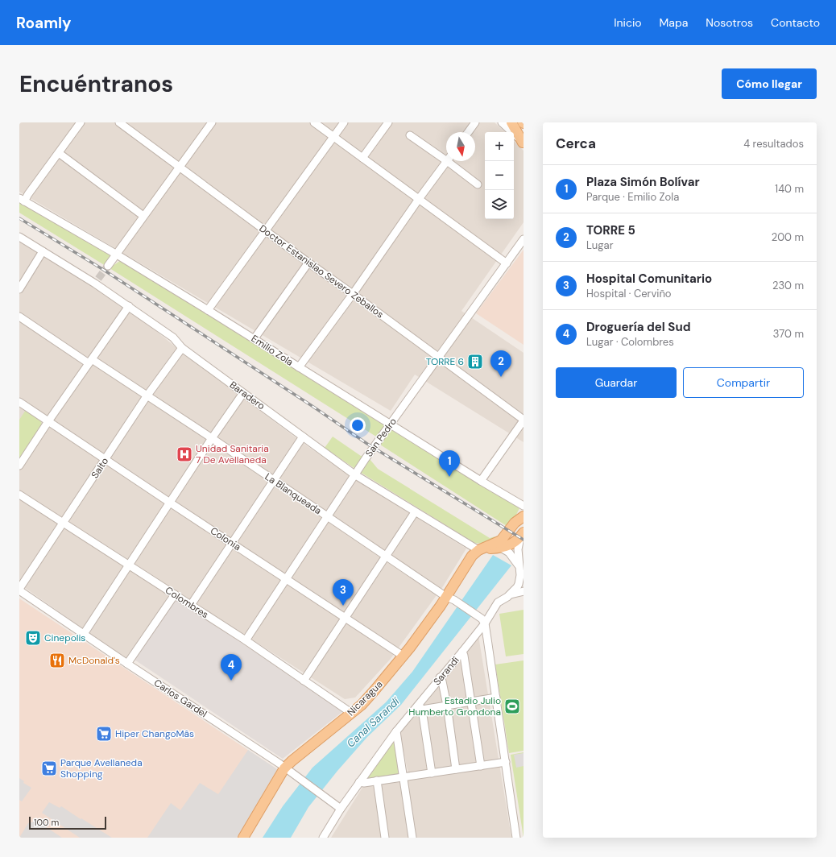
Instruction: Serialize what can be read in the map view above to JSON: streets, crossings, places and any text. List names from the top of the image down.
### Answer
{
  "streets": {
    "main road": ["Nicaragua"],
    "street": [
      "Doctor Estanislao Severo Zeballos",
      "Emilio Zola",
      "Baradero",
      "San Pedro",
      "Salto",
      "La Blanqueada",
      "Colonia",
      "Colombres",
      "Sarandí",
      "Carlos Gardel"
    ]
  },
  "crossings": [
    ["Doctor Estanislao Severo Zeballos", "San Pedro"],
    ["Emilio Zola", "San Pedro"],
    ["Baradero", "San Pedro"],
    ["Baradero", "Salto"],
    ["Baradero", "Nicaragua"],
    ["San Pedro", "La Blanqueada"],
    ["San Pedro", "Colonia"],
    ["San Pedro", "Colombres"],
    ["Salto", "La Blanqueada"],
    ["Salto", "Colonia"],
    ["Salto", "Colombres"],
    ["Salto", "Carlos Gardel"],
    ["La Blanqueada", "Sarandí"],
    ["La Blanqueada", "Nicaragua"],
    ["Colonia", "Nicaragua"],
    ["Colombres", "Nicaragua"],
    ["Sarandí", "Carlos Gardel"],
    ["Carlos Gardel", "Nicaragua"]
  ],
  "water": ["Canal Sarandí"],
  "places": {
    "building": ["TORRE 6"],
    "hospital": ["Unidad Sanitaria 7 De Avellaneda"],
    "theatre": ["Cinepolis"],
    "restaurant": ["McDonald's"],
    "sports": ["Estadio Julio Humberto Grondona"],
    "supermarket": ["Hiper ChangoMâs", "Parque Avellaneda Shopping"]
  },
  "scale_bar": "100 m",
  "north": "bottom",
  "page": {
    "header": "Roamly",
    "nav": [
      "Inicio",
      "Mapa",
      "Nosotros",
      "Contacto"
    ],
    "buttons": [
      "Cómo llegar",
      ["Guardar", "Compartir"]
    ],
    "title": "Encuéntranos",
    "heading": ["Cerca", "4 resultados"],
    "map_buttons": ["+", "−"],
    "list": [
      {
        "mark": "1",
        "name": "Plaza Simón Bolívar",
        "note": "Parque · Emilio Zola",
        "value": "140 m"
      },
      {
        "mark": "2",
        "name": "TORRE 5",
        "note": "Lugar",
        "value": "200 m"
      },
      {
        "mark": "3",
        "name": "Hospital Comunitario",
        "note": "Hospital · Cerviño",
        "value": "230 m"
      },
      {
        "mark": "4",
        "name": "Droguería del Sud",
        "note": "Lugar · Colombres",
        "value": "370 m"
      }
    ],
    "pins": [
      "2",
      "1",
      "3",
      "4"
    ],
    "scale": "100 m"
  }
}
